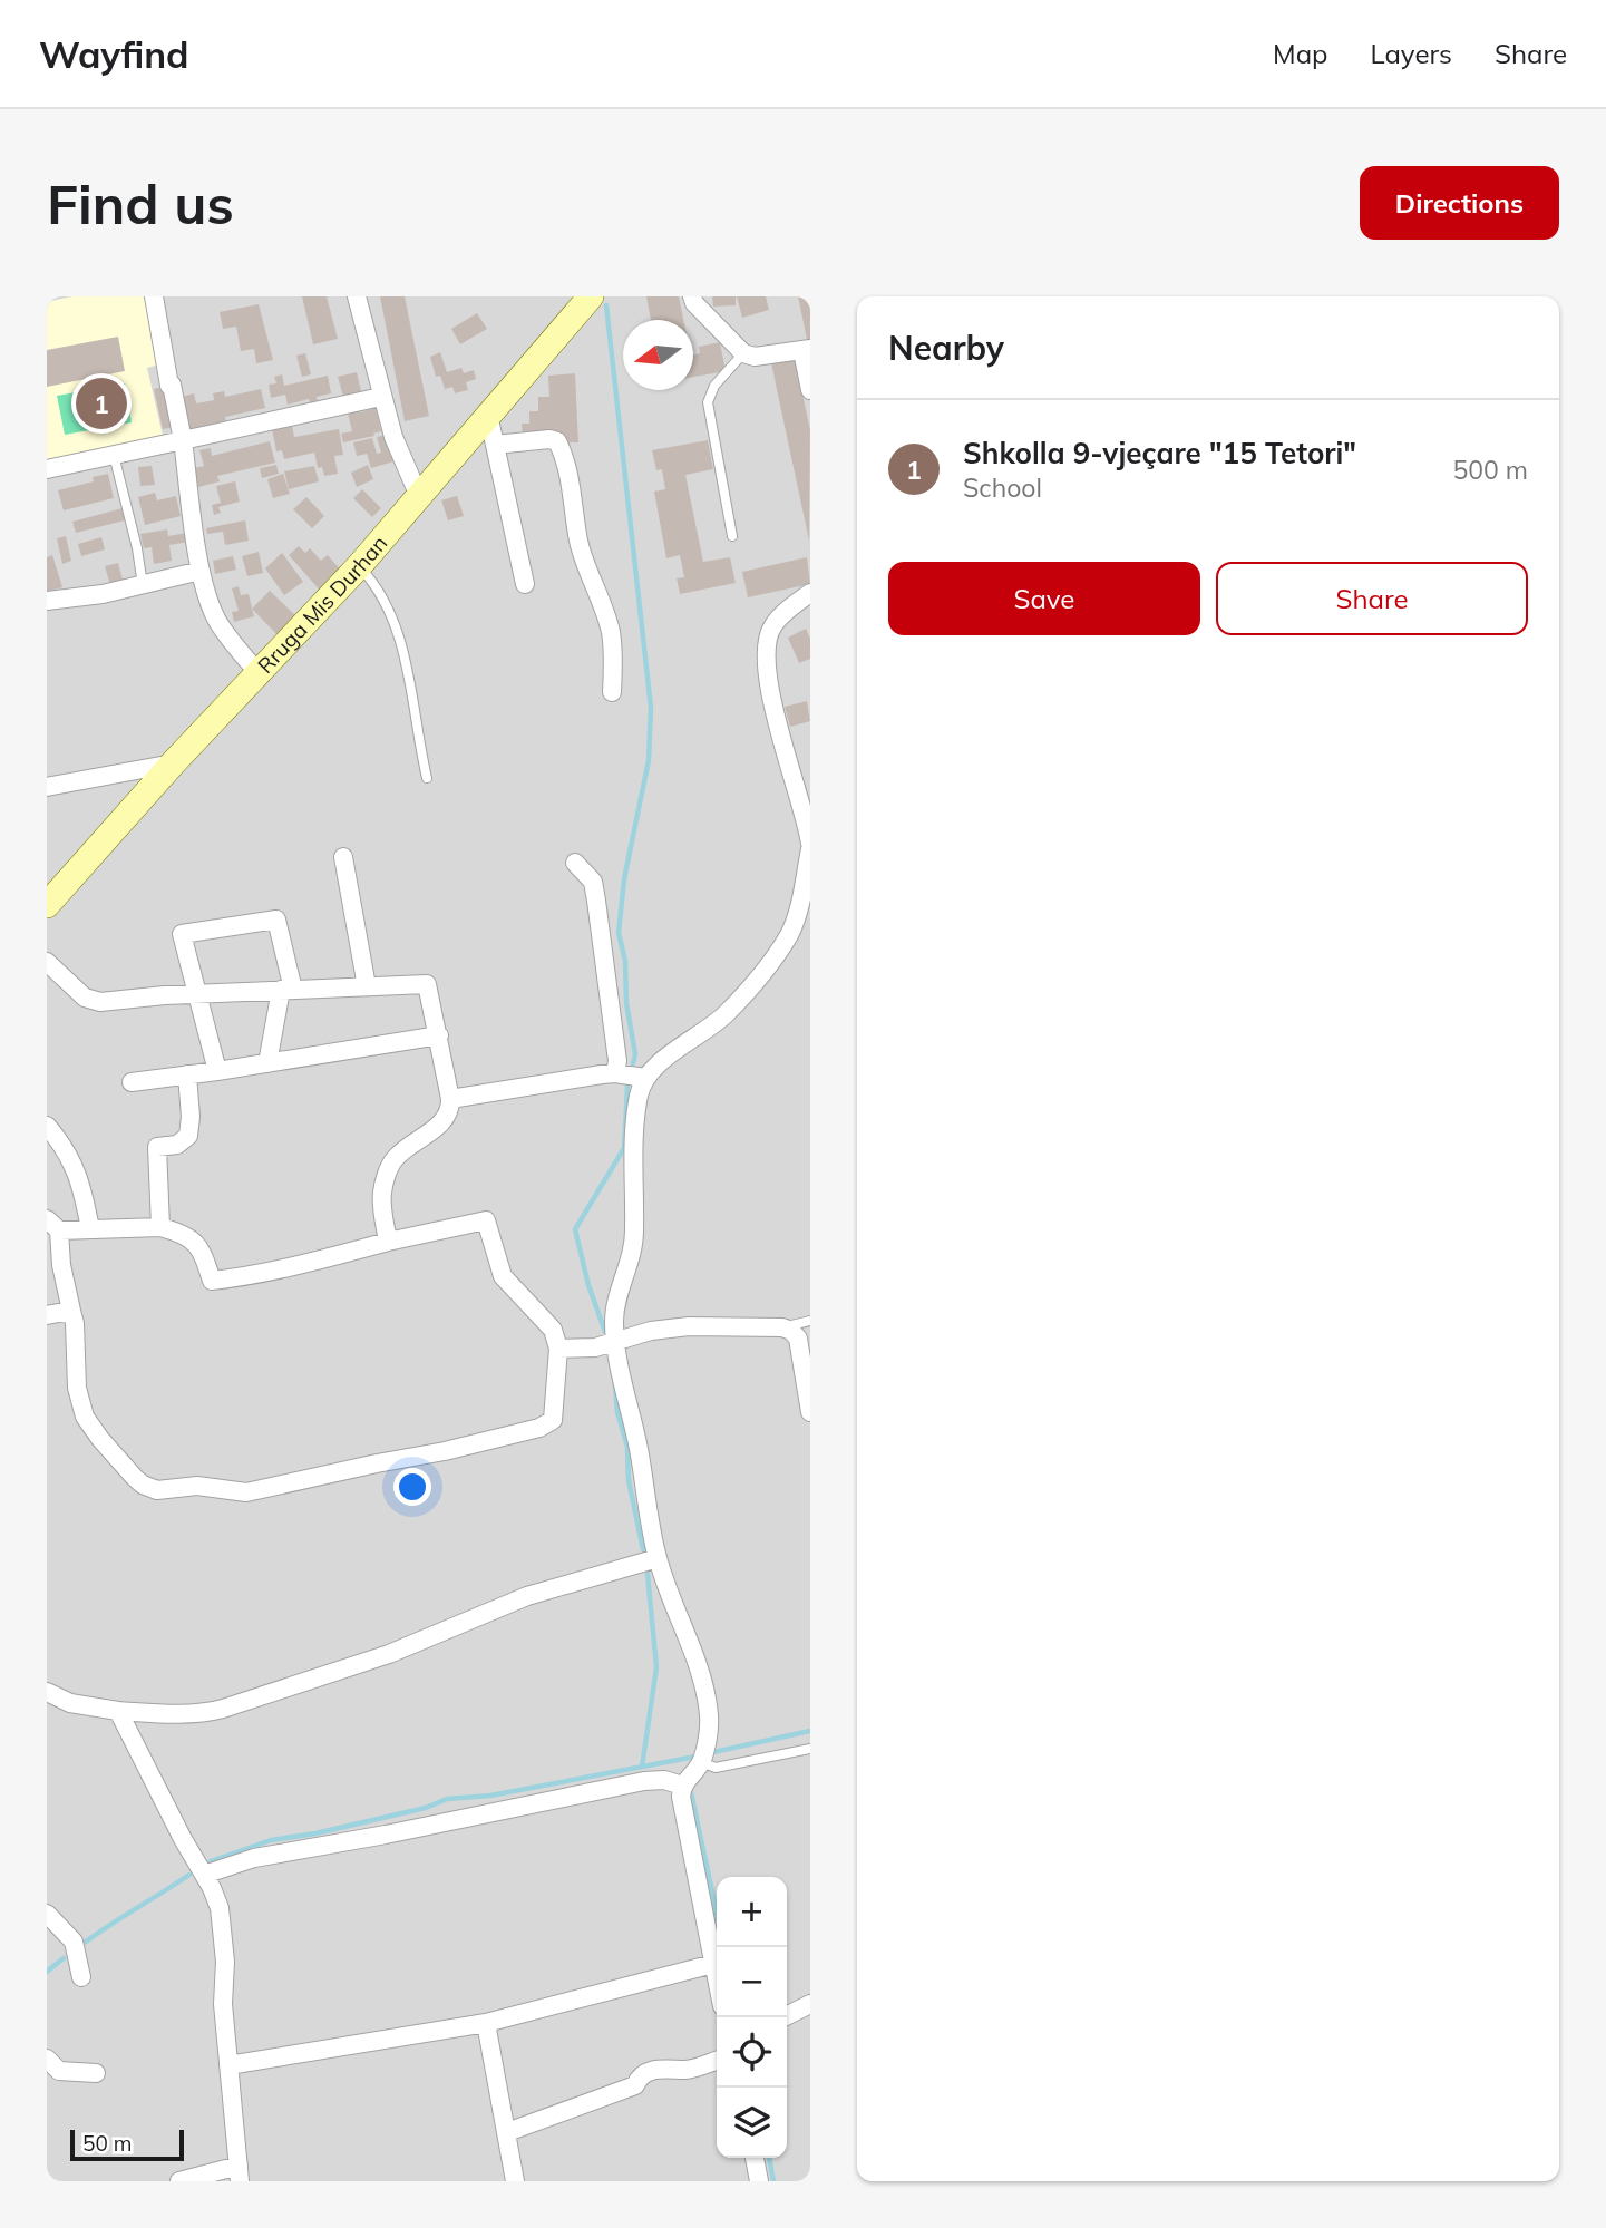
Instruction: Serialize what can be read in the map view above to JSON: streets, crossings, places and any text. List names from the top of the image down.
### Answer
{
  "streets": {
    "street": ["Rruga Mis Durhan"]
  },
  "scale_bar": "50 m",
  "north": "left",
  "page": {
    "header": "Wayfind",
    "nav": ["Map", "Layers", "Share"],
    "buttons": [
      "Directions",
      ["Save", "Share"]
    ],
    "title": "Find us",
    "heading": "Nearby",
    "pins": "1",
    "list": [
      {
        "mark": "1",
        "name": "Shkolla 9-vjeçare \"15 Tetori\"",
        "note": "School",
        "value": "500 m"
      }
    ],
    "map_buttons": ["+", "−"],
    "scale": "50 m"
  }
}
